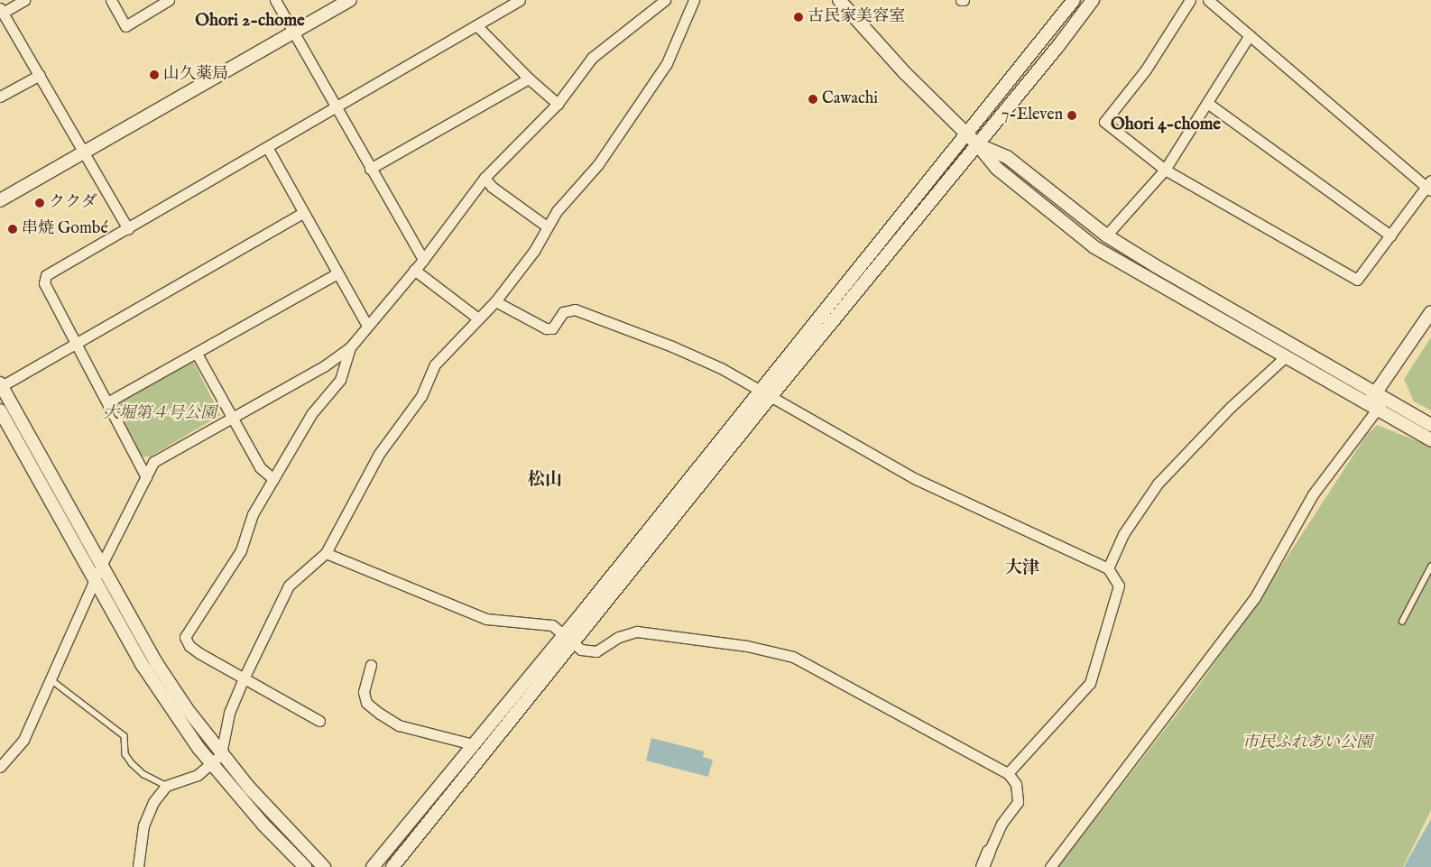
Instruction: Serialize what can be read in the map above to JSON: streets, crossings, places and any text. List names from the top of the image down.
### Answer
{
  "districts": [
    "Ohori 2-chome",
    "Ohori 4-chome",
    "松山",
    "大津"
  ],
  "parks": ["大堀第４号公園", "市民ふれあい公園"],
  "places": [
    "古民家美容室",
    "山久薬局",
    "Cawachi",
    "7-Eleven",
    "ククダ",
    "串焼 Gombé"
  ]
}
